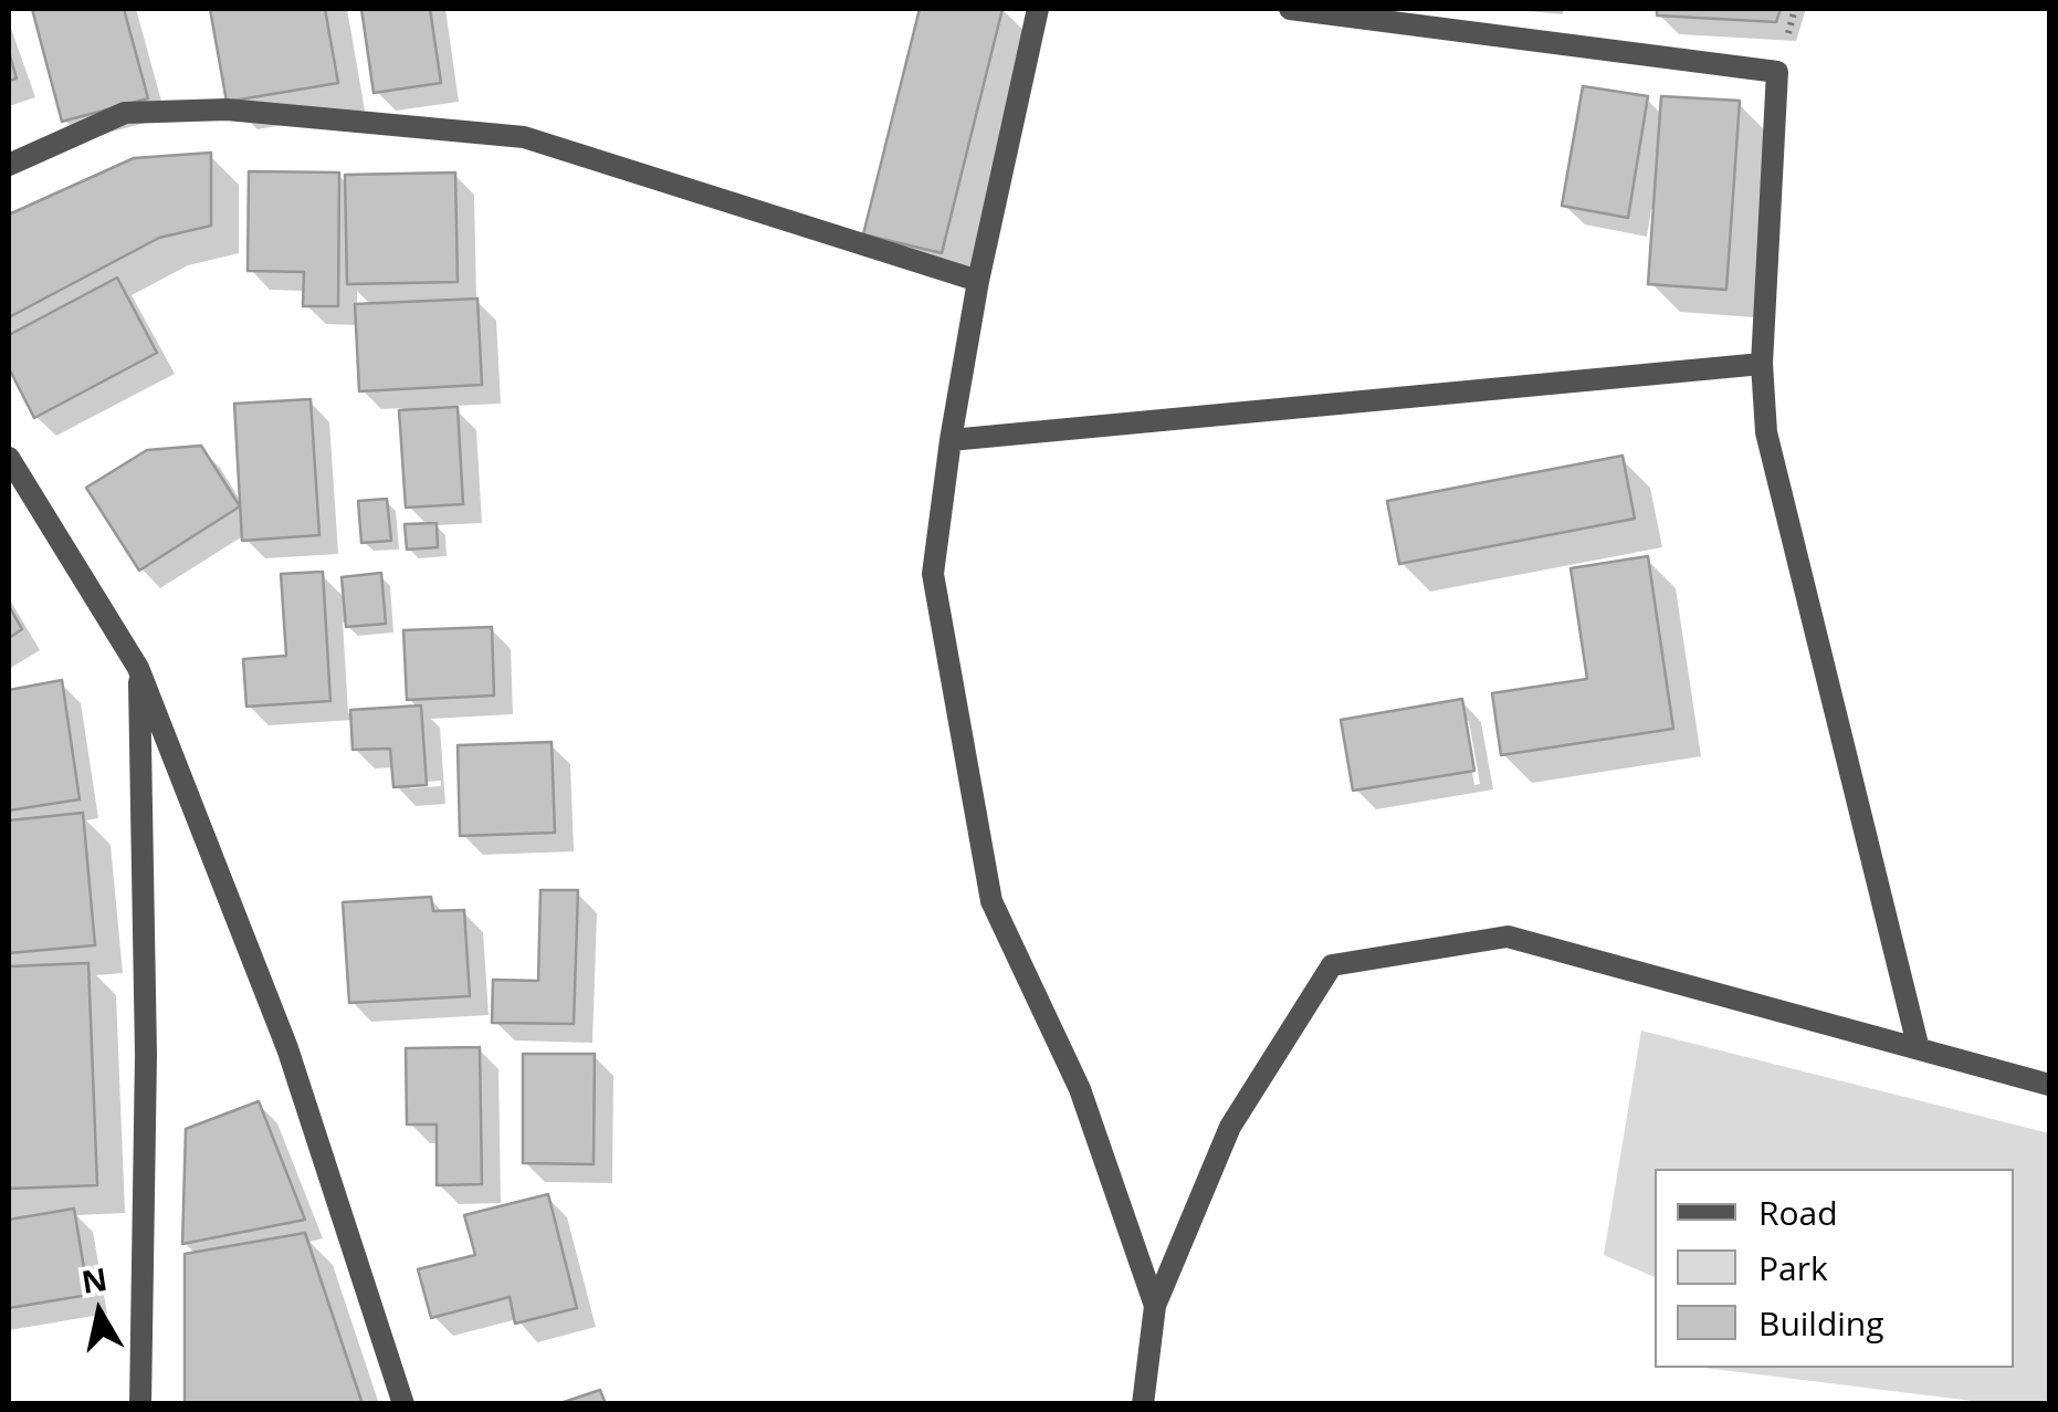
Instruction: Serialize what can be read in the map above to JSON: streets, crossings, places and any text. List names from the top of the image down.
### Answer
{
  "legend": ["Road", "Park", "Building"],
  "north": "top"
}
